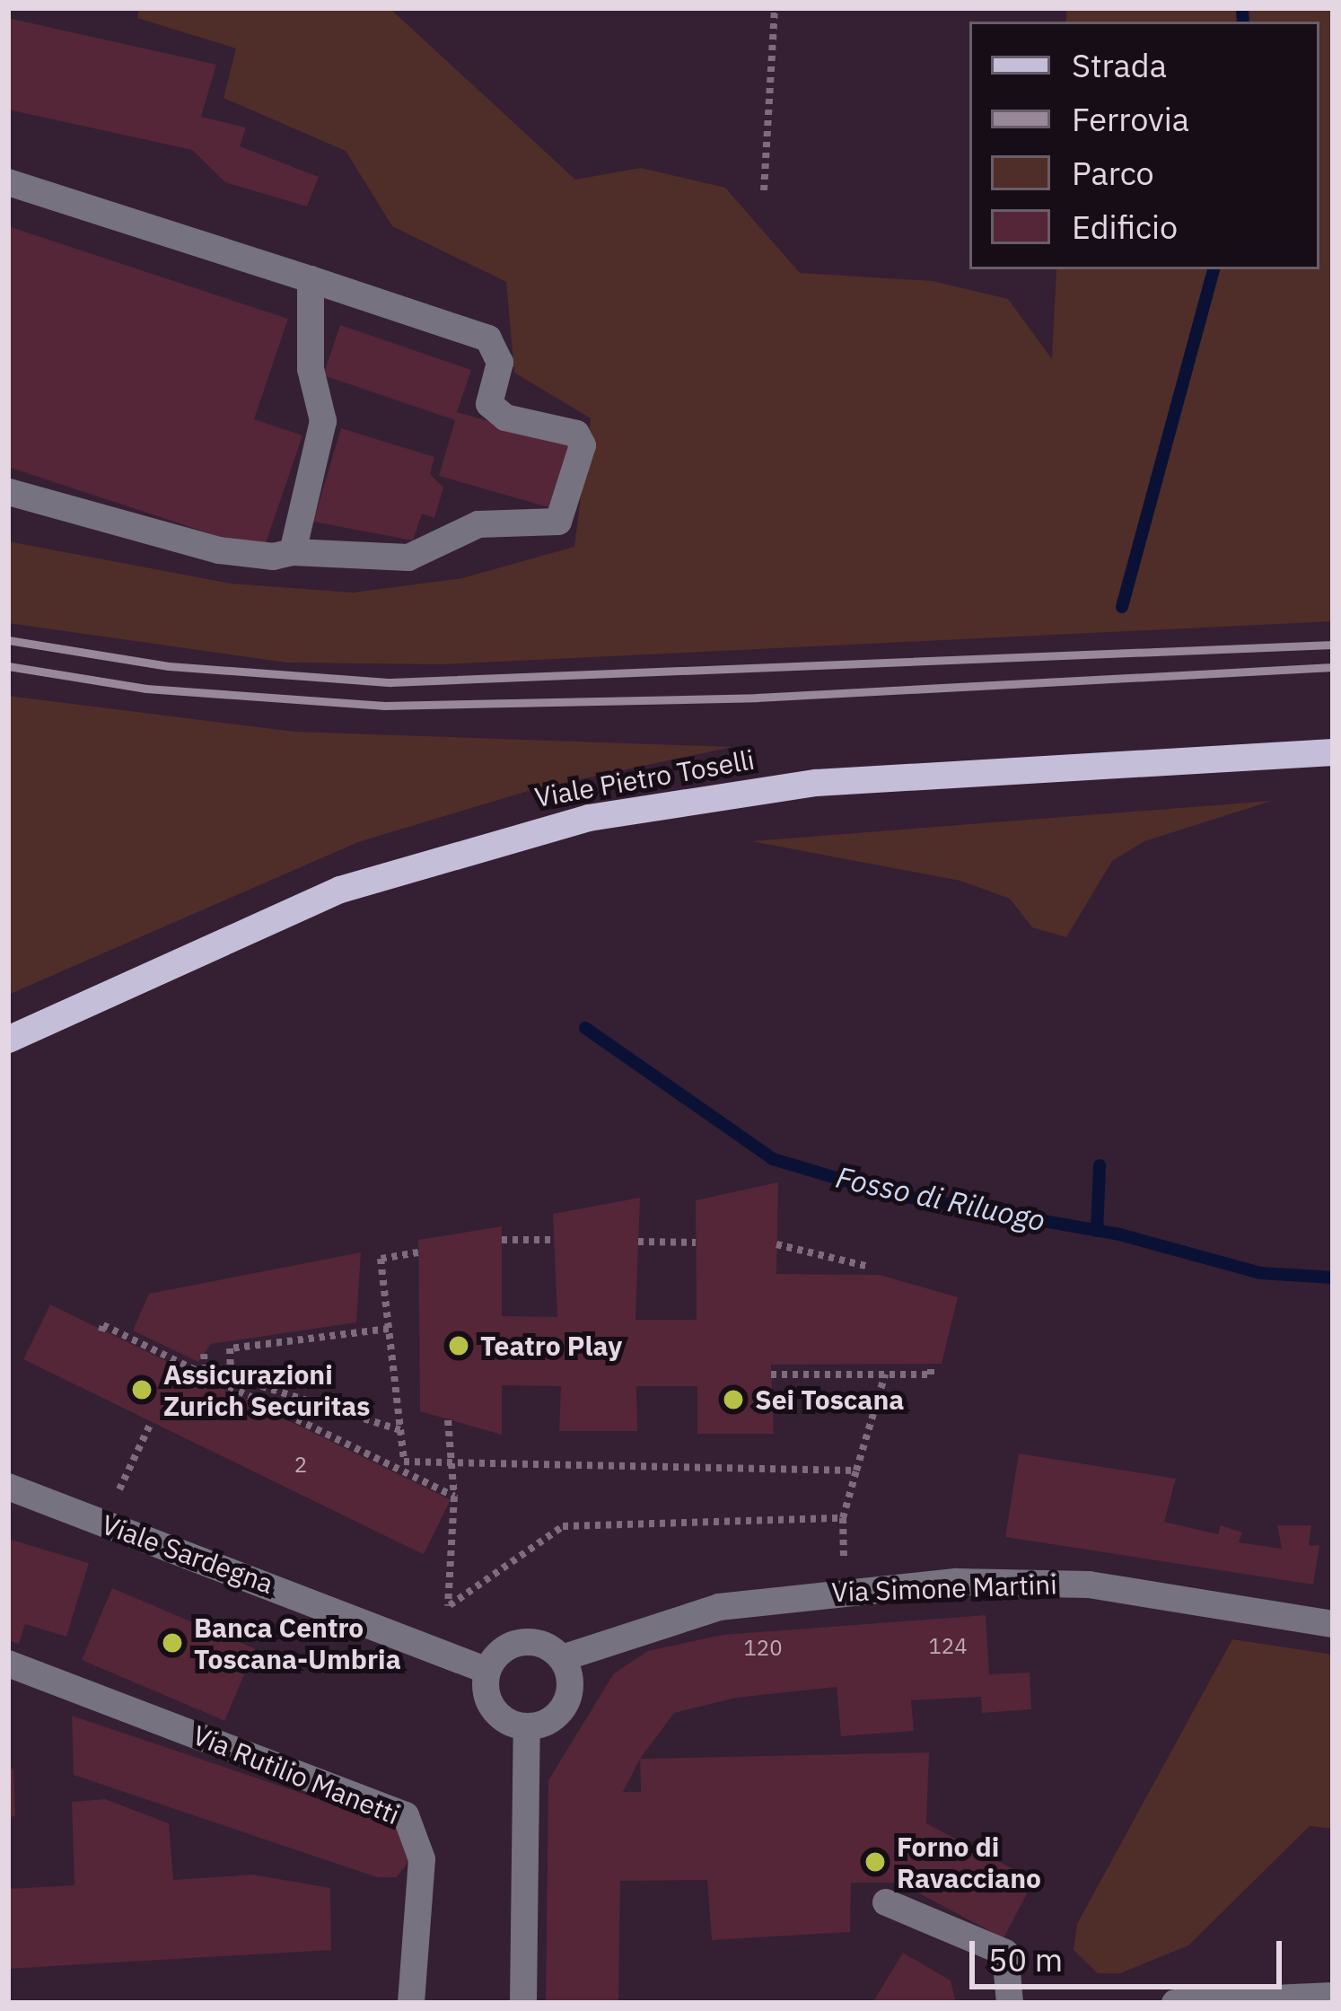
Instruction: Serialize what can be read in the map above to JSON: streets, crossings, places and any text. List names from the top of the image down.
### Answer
{
  "streets": {
    "main road": ["Viale Pietro Toselli"],
    "street": ["Viale Sardegna", "Via Simone Martini", "Via Rutilio Manetti"]
  },
  "crossings": [
    ["Viale Sardegna", "Via Simone Martini"]
  ],
  "water": ["Fosso di Riluogo"],
  "places": [
    "Teatro Play",
    "Assicurazioni Zurich Securitas",
    "Sei Toscana",
    "Banca Centro Toscana-Umbria",
    "Forno di Ravacciano"
  ],
  "house_numbers": ["2", "124", "120"],
  "legend": [
    "Strada",
    "Ferrovia",
    "Parco",
    "Edificio"
  ],
  "scale_bar": "50 m"
}
